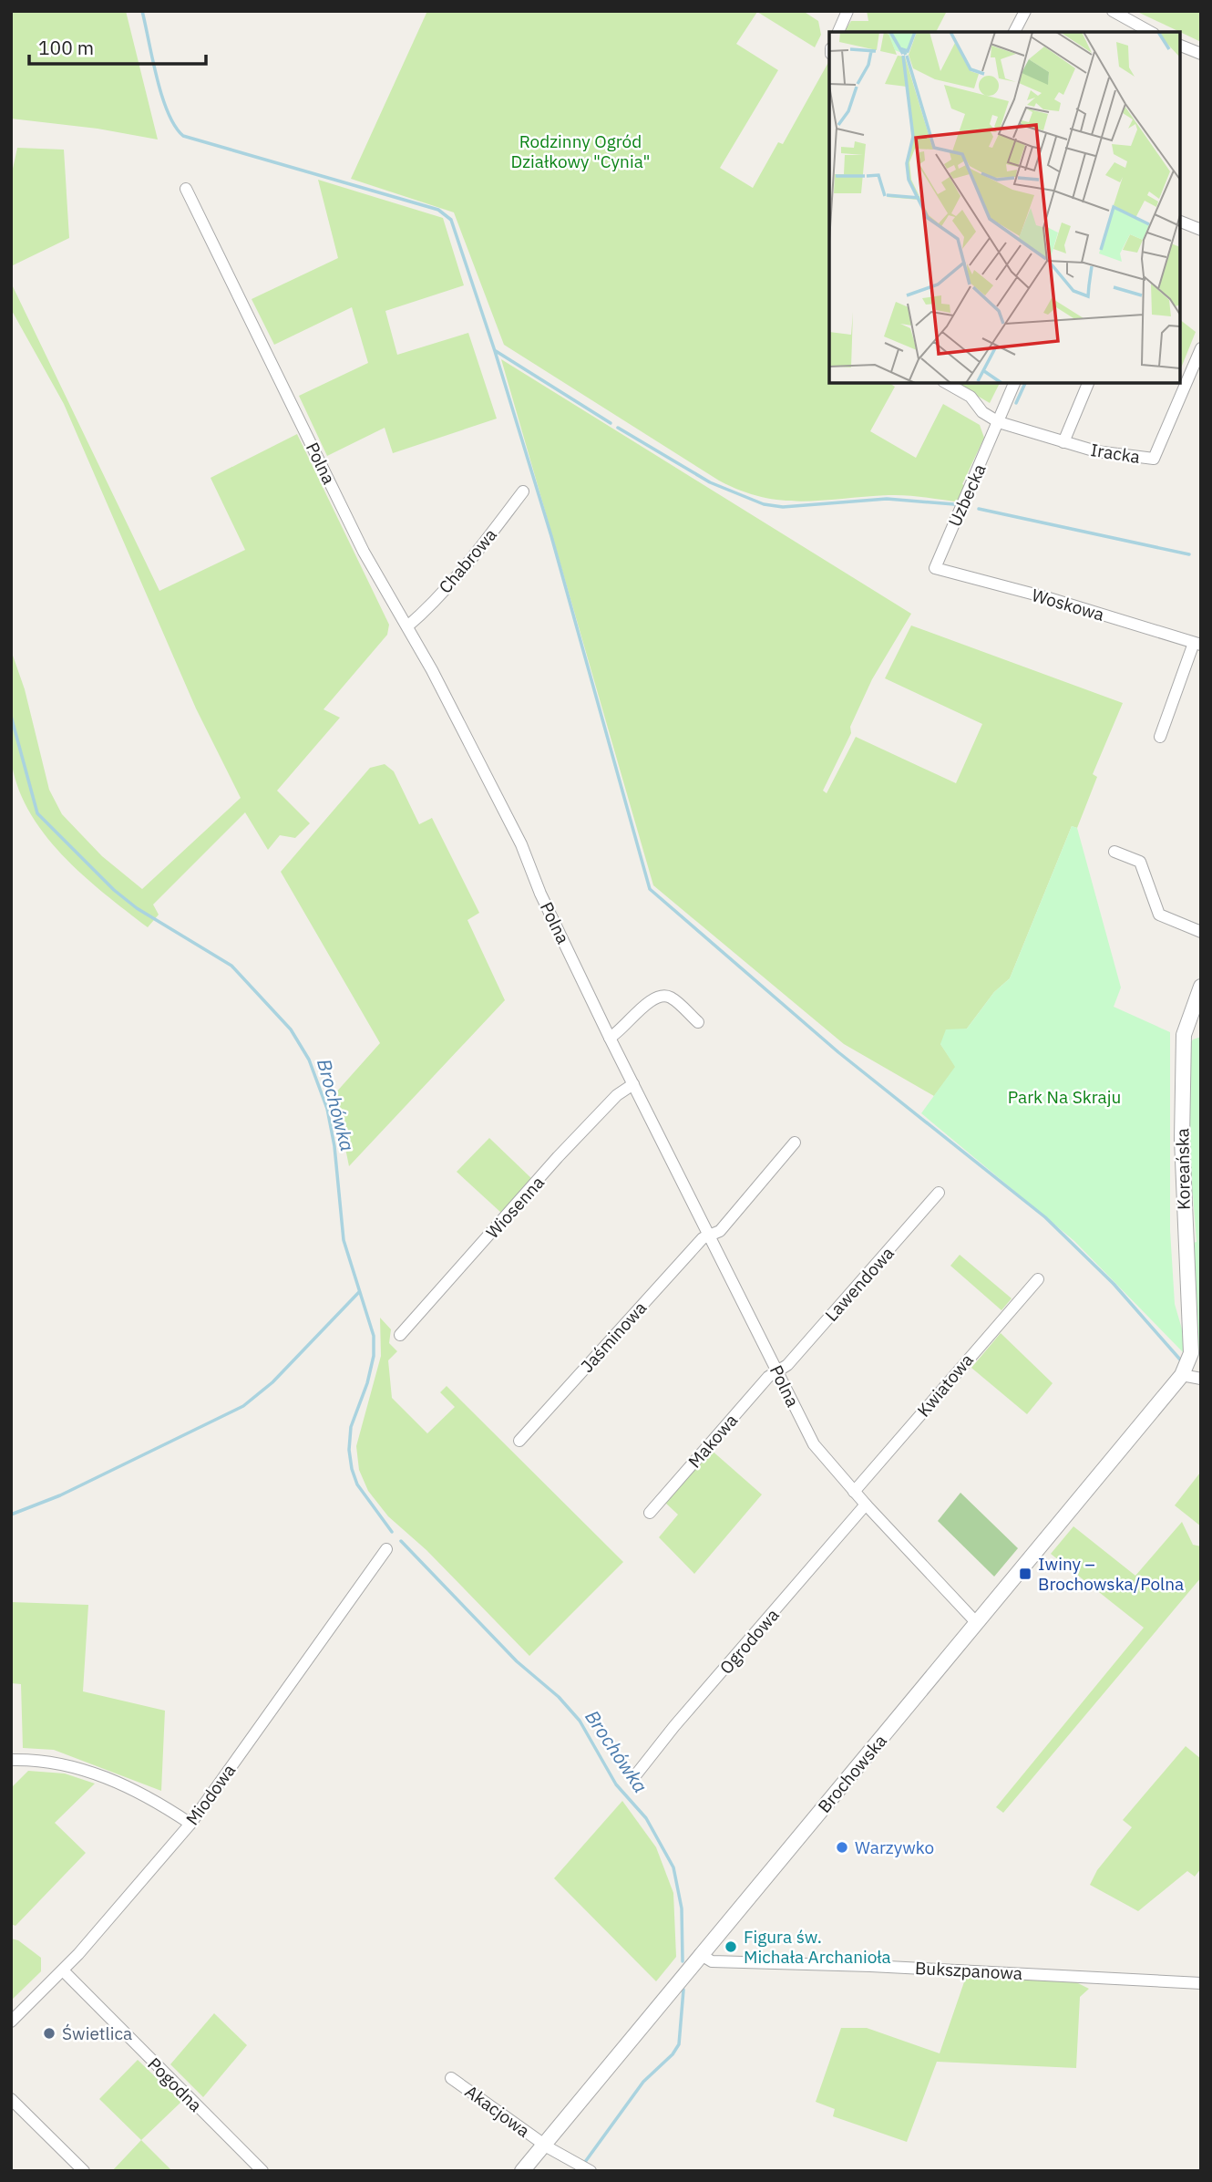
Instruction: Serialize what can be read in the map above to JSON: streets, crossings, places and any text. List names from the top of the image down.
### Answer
{
  "streets": {
    "street": [
      "Iracka",
      "Polna",
      "Uzbecka",
      "Chabrowa",
      "Woskowa",
      "Koreańska",
      "Wiosenna",
      "Lawendowa",
      "Jaśminowa",
      "Kwiatowa",
      "Makowa",
      "Ogrodowa",
      "Brochowska",
      "Miodowa",
      "Bukszpanowa",
      "Pogodna",
      "Akacjowa"
    ]
  },
  "crossings": [
    ["Iracka", "Uzbecka"],
    ["Polna", "Chabrowa"],
    ["Polna", "Wiosenna"],
    ["Polna", "Lawendowa"],
    ["Polna", "Jaśminowa"],
    ["Polna", "Kwiatowa"],
    ["Polna", "Makowa"],
    ["Polna", "Ogrodowa"],
    ["Polna", "Brochowska"],
    ["Uzbecka", "Woskowa"],
    ["Koreańska", "Brochowska"],
    ["Lawendowa", "Makowa"],
    ["Brochowska", "Bukszpanowa"],
    ["Brochowska", "Akacjowa"],
    ["Miodowa", "Pogodna"]
  ],
  "water": ["Brochówka"],
  "parks": ["Rodzinny Ogród Działkowy \"Cynia\"", "Park Na Skraju"],
  "places": {
    "transit": ["Iwiny – Brochowska/Polna"],
    "other": ["Warzywko", "Figura św. Michała Archanioła", "Świetlica"]
  },
  "scale_bar": "100 m"
}
